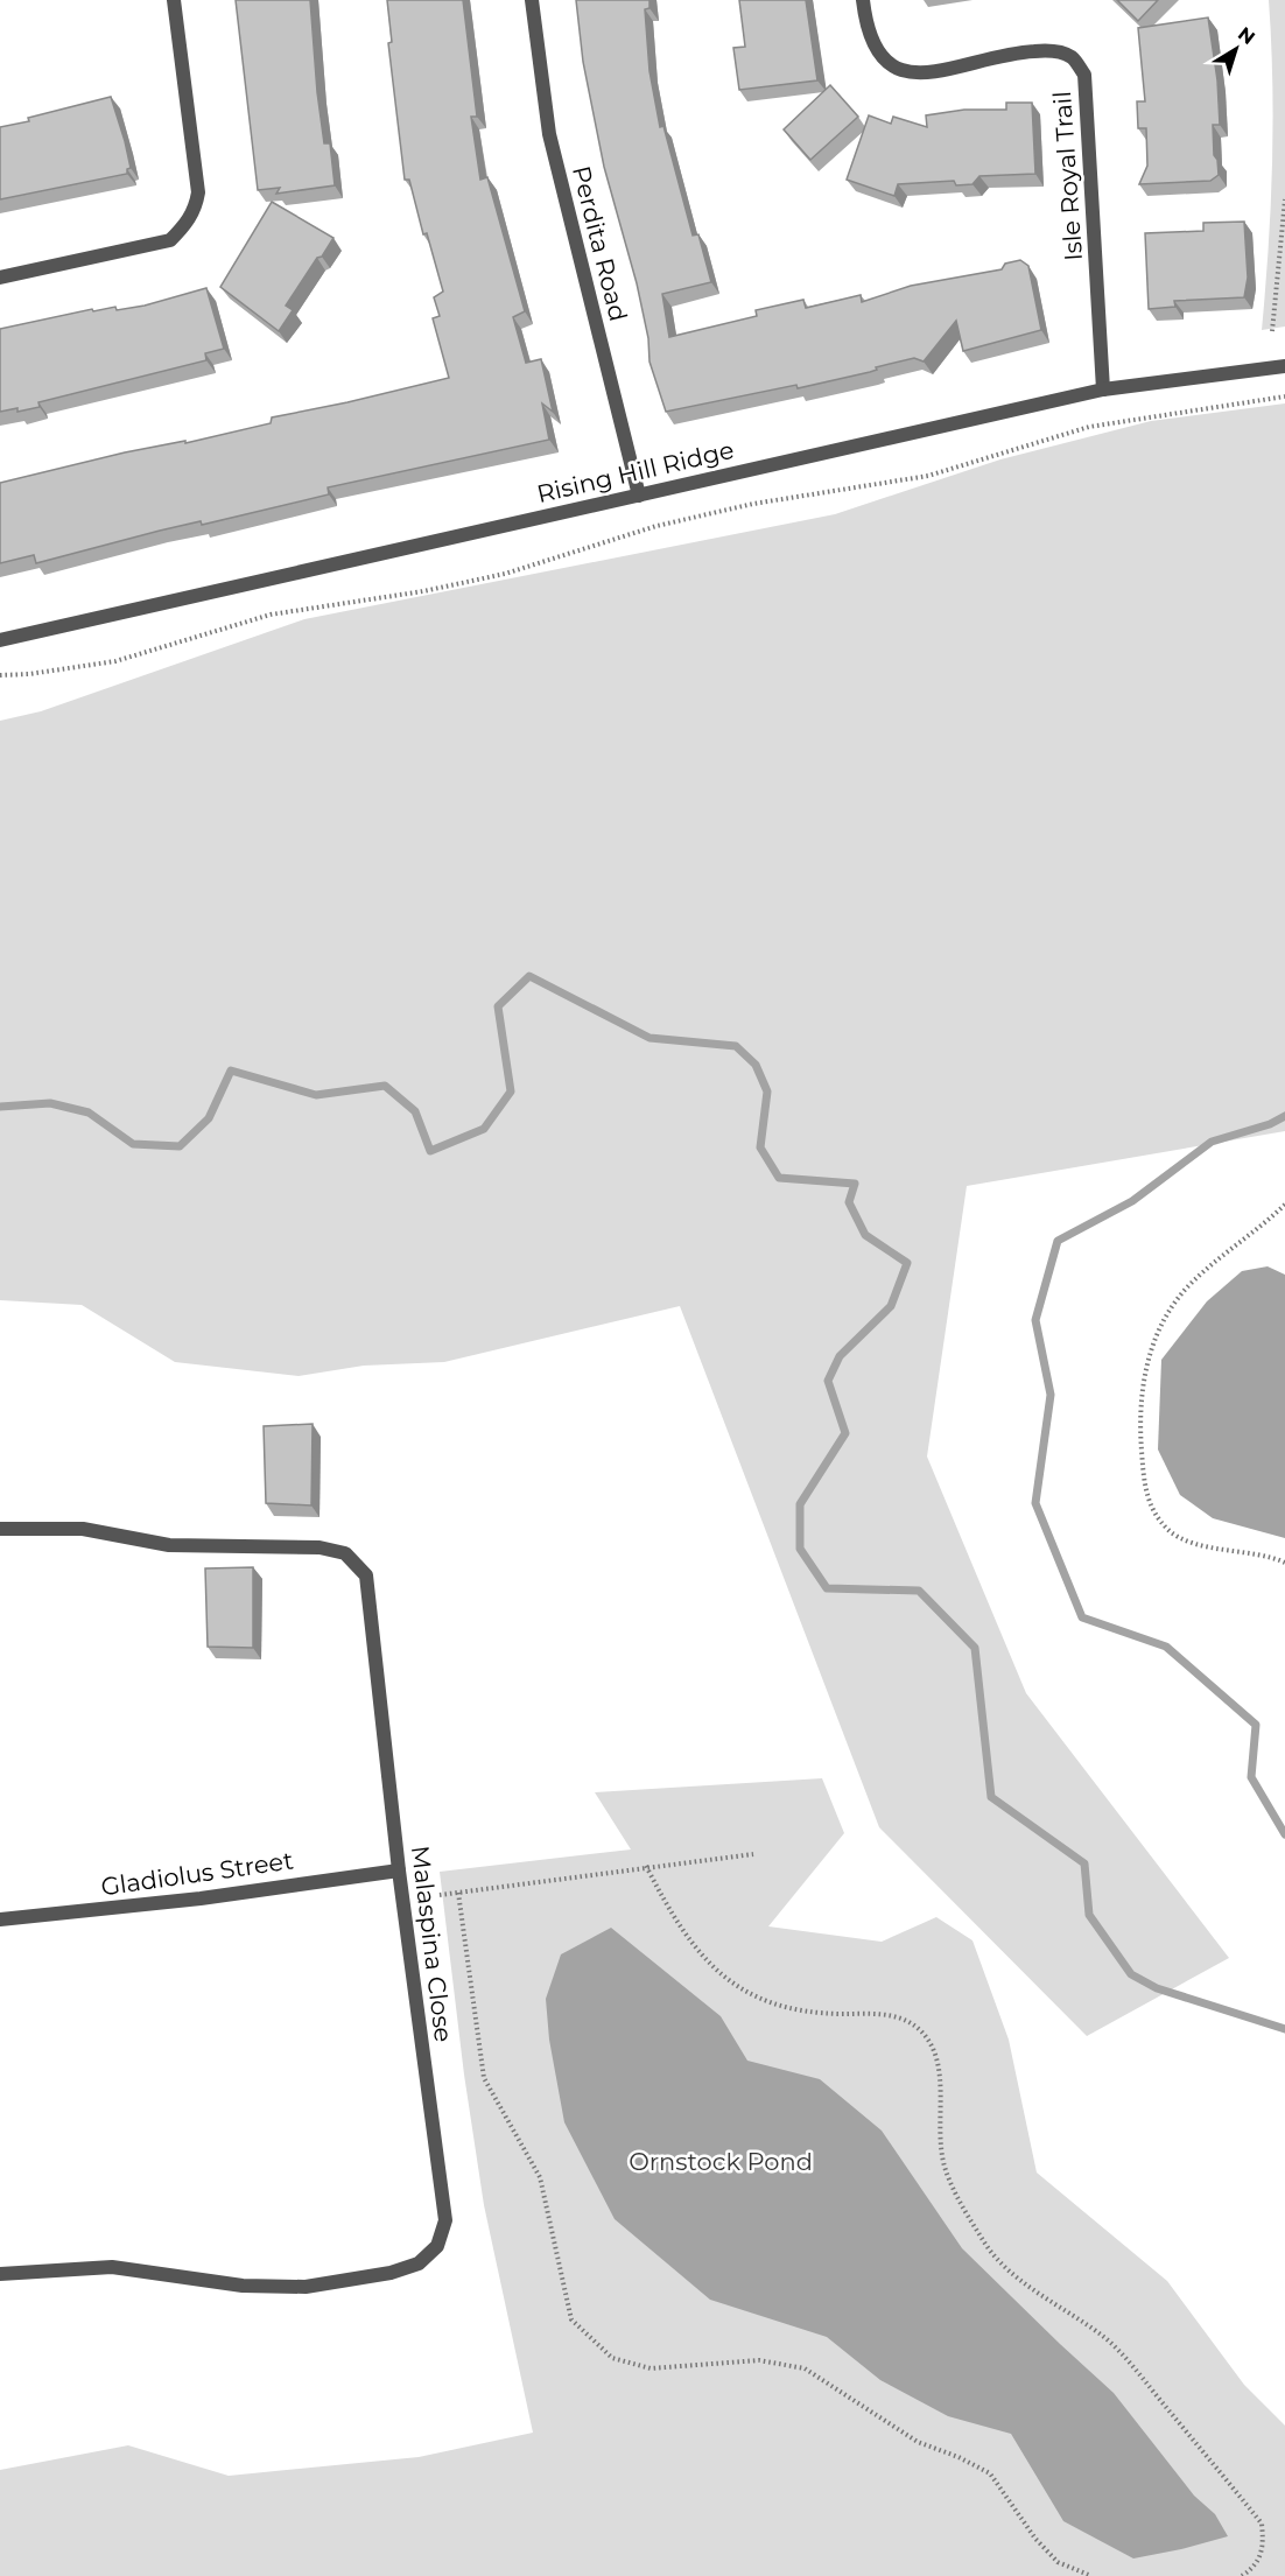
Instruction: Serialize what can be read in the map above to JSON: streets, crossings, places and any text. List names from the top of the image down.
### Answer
{
  "streets": {
    "street": [
      "Isle Royal Trail",
      "Perdita Road",
      "Rising Hill Ridge",
      "Gladiolus Street",
      "Malaspina Close"
    ]
  },
  "crossings": [
    ["Isle Royal Trail", "Rising Hill Ridge"],
    ["Perdita Road", "Rising Hill Ridge"],
    ["Gladiolus Street", "Malaspina Close"]
  ],
  "parks": ["Ornstock Pond"],
  "north": "top right"
}
